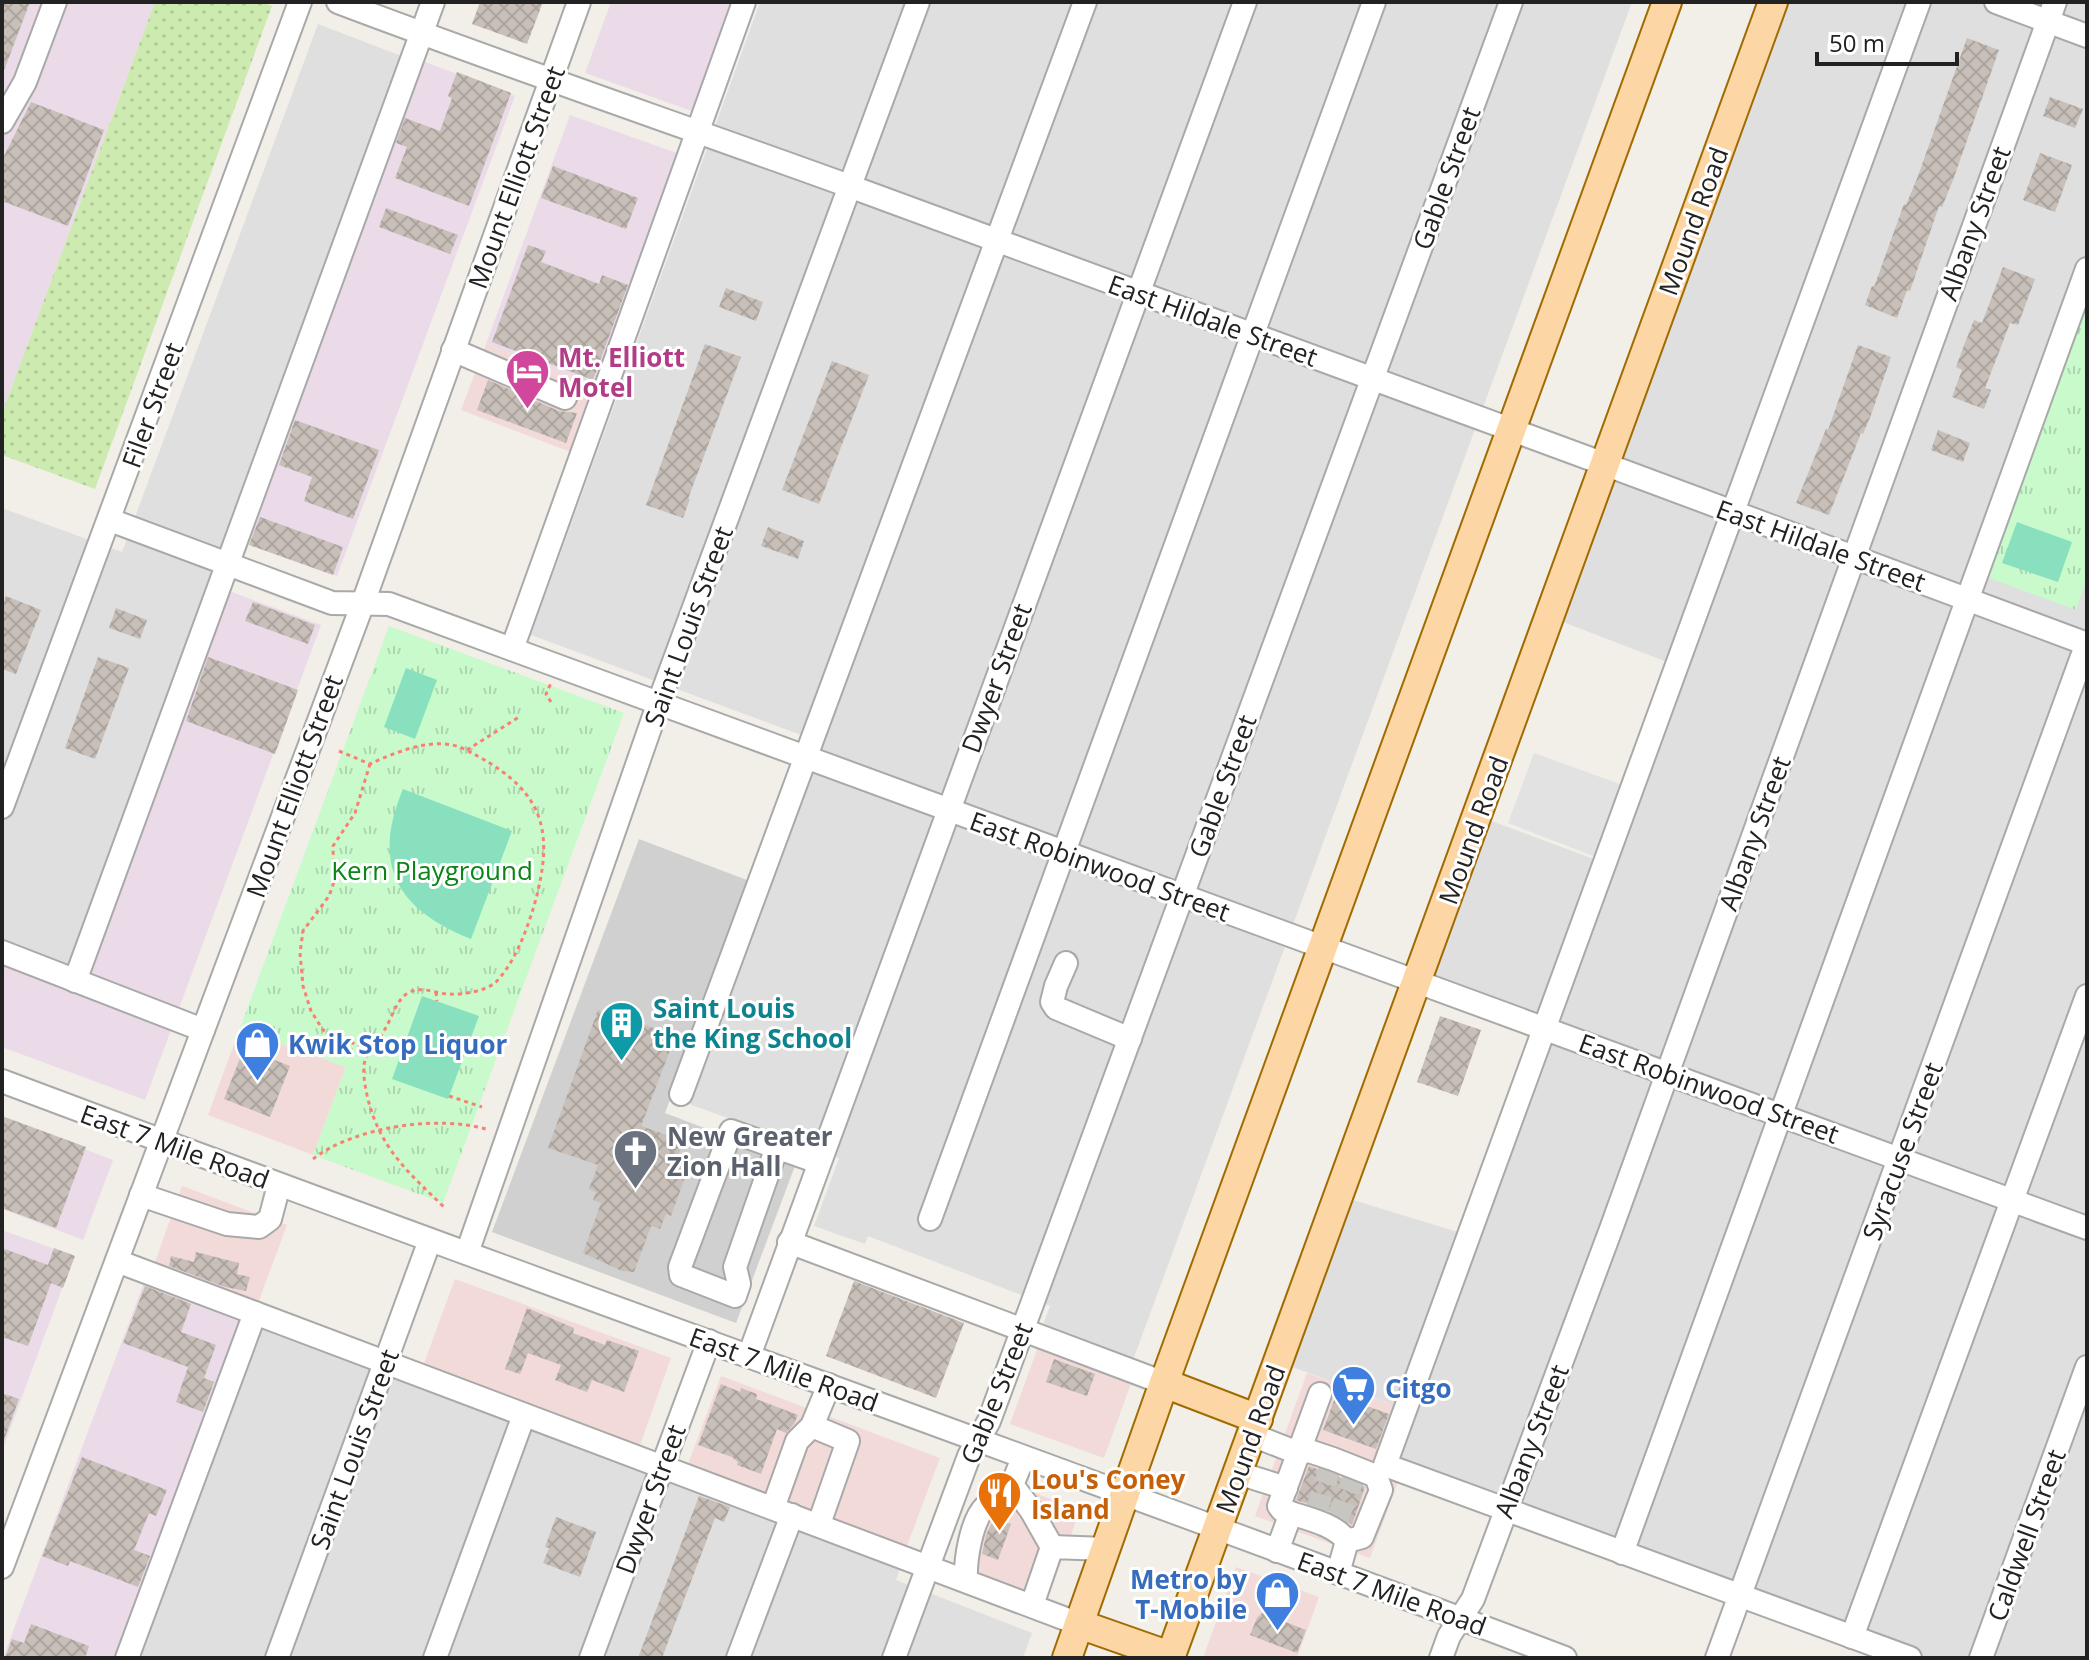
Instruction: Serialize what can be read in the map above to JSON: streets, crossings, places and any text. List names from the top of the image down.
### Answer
{
  "streets": {
    "main road": ["Mound Road"],
    "street": [
      "Mount Elliott Street",
      "Gable Street",
      "Albany Street",
      "East Hildale Street",
      "Filer Street",
      "Saint Louis Street",
      "Dwyer Street",
      "East Robinwood Street",
      "East 7 Mile Road",
      "Syracuse Street",
      "Caldwell Street"
    ]
  },
  "crossings": [
    ["Mount Elliott Street", "East Hildale Street"],
    ["Mount Elliott Street", "East Robinwood Street"],
    ["Mount Elliott Street", "East 7 Mile Road"],
    ["Gable Street", "East Hildale Street"],
    ["Gable Street", "East Robinwood Street"],
    ["Gable Street", "East 7 Mile Road"],
    ["Mound Road", "East Hildale Street"],
    ["Mound Road", "East Robinwood Street"],
    ["Mound Road", "East 7 Mile Road"],
    ["Albany Street", "East Hildale Street"],
    ["Albany Street", "East Robinwood Street"],
    ["Albany Street", "East 7 Mile Road"],
    ["East Hildale Street", "Saint Louis Street"],
    ["East Hildale Street", "Dwyer Street"],
    ["East Hildale Street", "Syracuse Street"],
    ["Filer Street", "East Robinwood Street"],
    ["Saint Louis Street", "East Robinwood Street"],
    ["Saint Louis Street", "East 7 Mile Road"],
    ["Dwyer Street", "East Robinwood Street"],
    ["Dwyer Street", "East 7 Mile Road"],
    ["East Robinwood Street", "Syracuse Street"]
  ],
  "parks": ["Kern Playground"],
  "places": {
    "hotel": ["Mt. Elliott Motel"],
    "building": ["Saint Louis the King School"],
    "shop": ["Kwik Stop Liquor", "Metro by T-Mobile"],
    "church": ["New Greater Zion Hall"],
    "supermarket": ["Citgo"],
    "restaurant": ["Lou's Coney Island"]
  },
  "scale_bar": "50 m"
}
